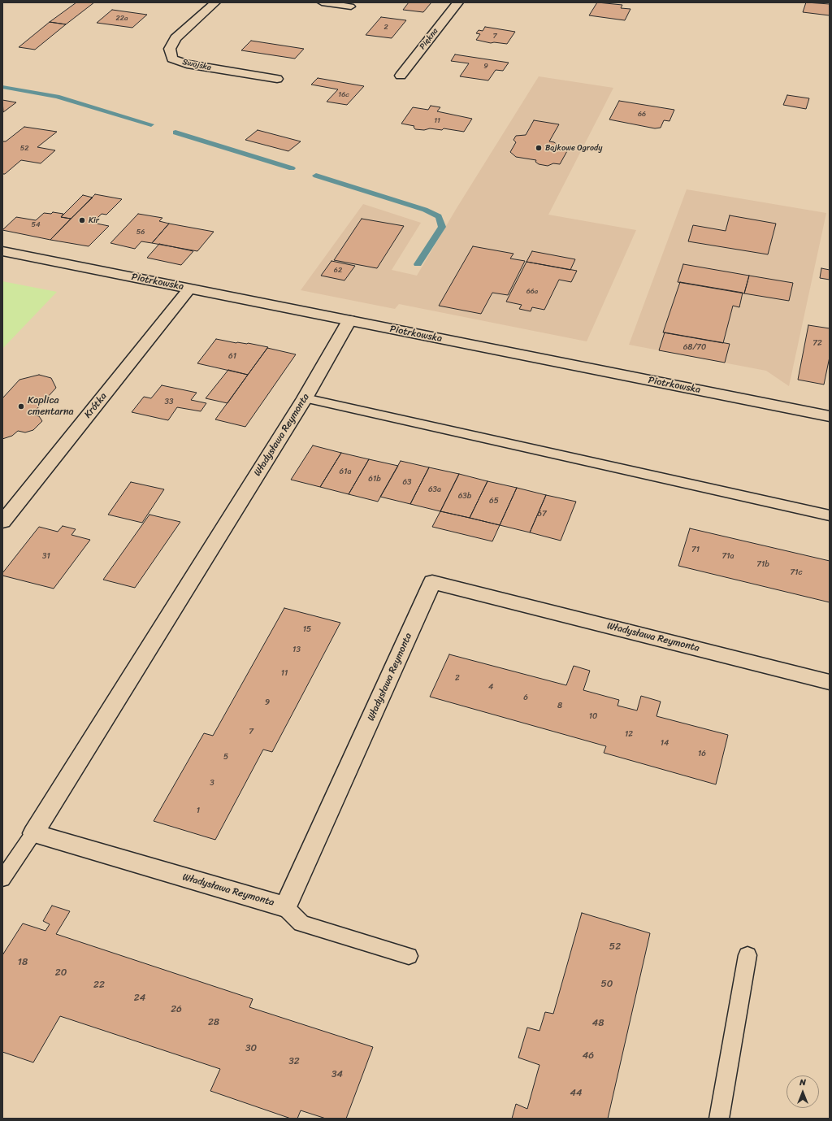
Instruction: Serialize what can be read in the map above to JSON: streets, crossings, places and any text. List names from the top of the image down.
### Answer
{
  "streets": {
    "street": [
      "Piękna",
      "Swojska",
      "Piotrkowska",
      "Krótka",
      "Władysława Reymonta"
    ]
  },
  "crossings": [
    ["Piotrkowska", "Krótka"],
    ["Piotrkowska", "Władysława Reymonta"]
  ],
  "places": ["Bajkowe Ogrody", "Kir", "Kaplica cmentarna"],
  "house_numbers": [
    "22a",
    "2",
    "7",
    "9",
    "16c",
    "66",
    "11",
    "52",
    "54",
    "56",
    "62",
    "66a",
    "72",
    "68/70",
    "61",
    "33",
    "61a",
    "61b",
    "63",
    "63a",
    "63b",
    "65",
    "67",
    "71",
    "31",
    "71a",
    "71b",
    "71c",
    "15",
    "13",
    "11",
    "2",
    "4",
    "6",
    "9",
    "8",
    "10",
    "7",
    "12",
    "14",
    "16",
    "5",
    "3",
    "1",
    "52",
    "18",
    "20",
    "50",
    "22",
    "24",
    "26",
    "28",
    "48",
    "30",
    "46",
    "32",
    "34",
    "44"
  ],
  "north": "top"
}
